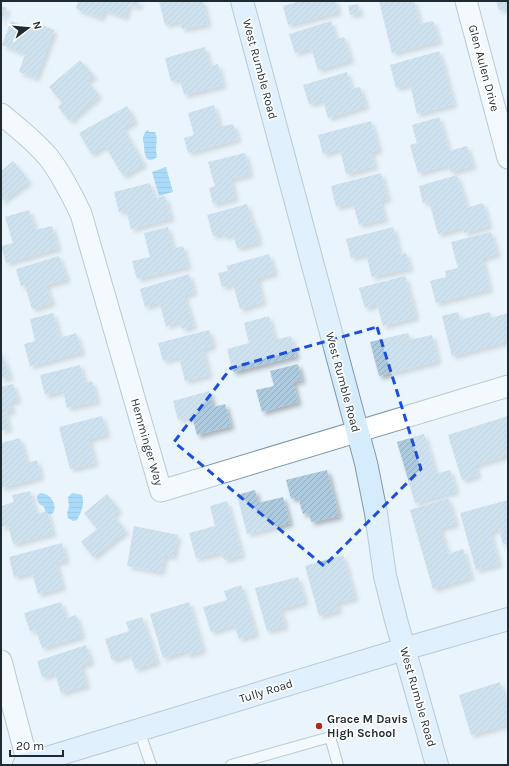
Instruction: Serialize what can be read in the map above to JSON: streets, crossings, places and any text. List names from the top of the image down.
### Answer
{
  "streets": {
    "street": [
      "Glen Aulen Drive",
      "West Rumble Road",
      "Hemminger Way",
      "Tully Road"
    ]
  },
  "crossings": [
    ["West Rumble Road", "Hemminger Way"],
    ["West Rumble Road", "Tully Road"]
  ],
  "places": ["Grace M Davis High School"],
  "scale_bar": "20 m",
  "north": "right"
}
